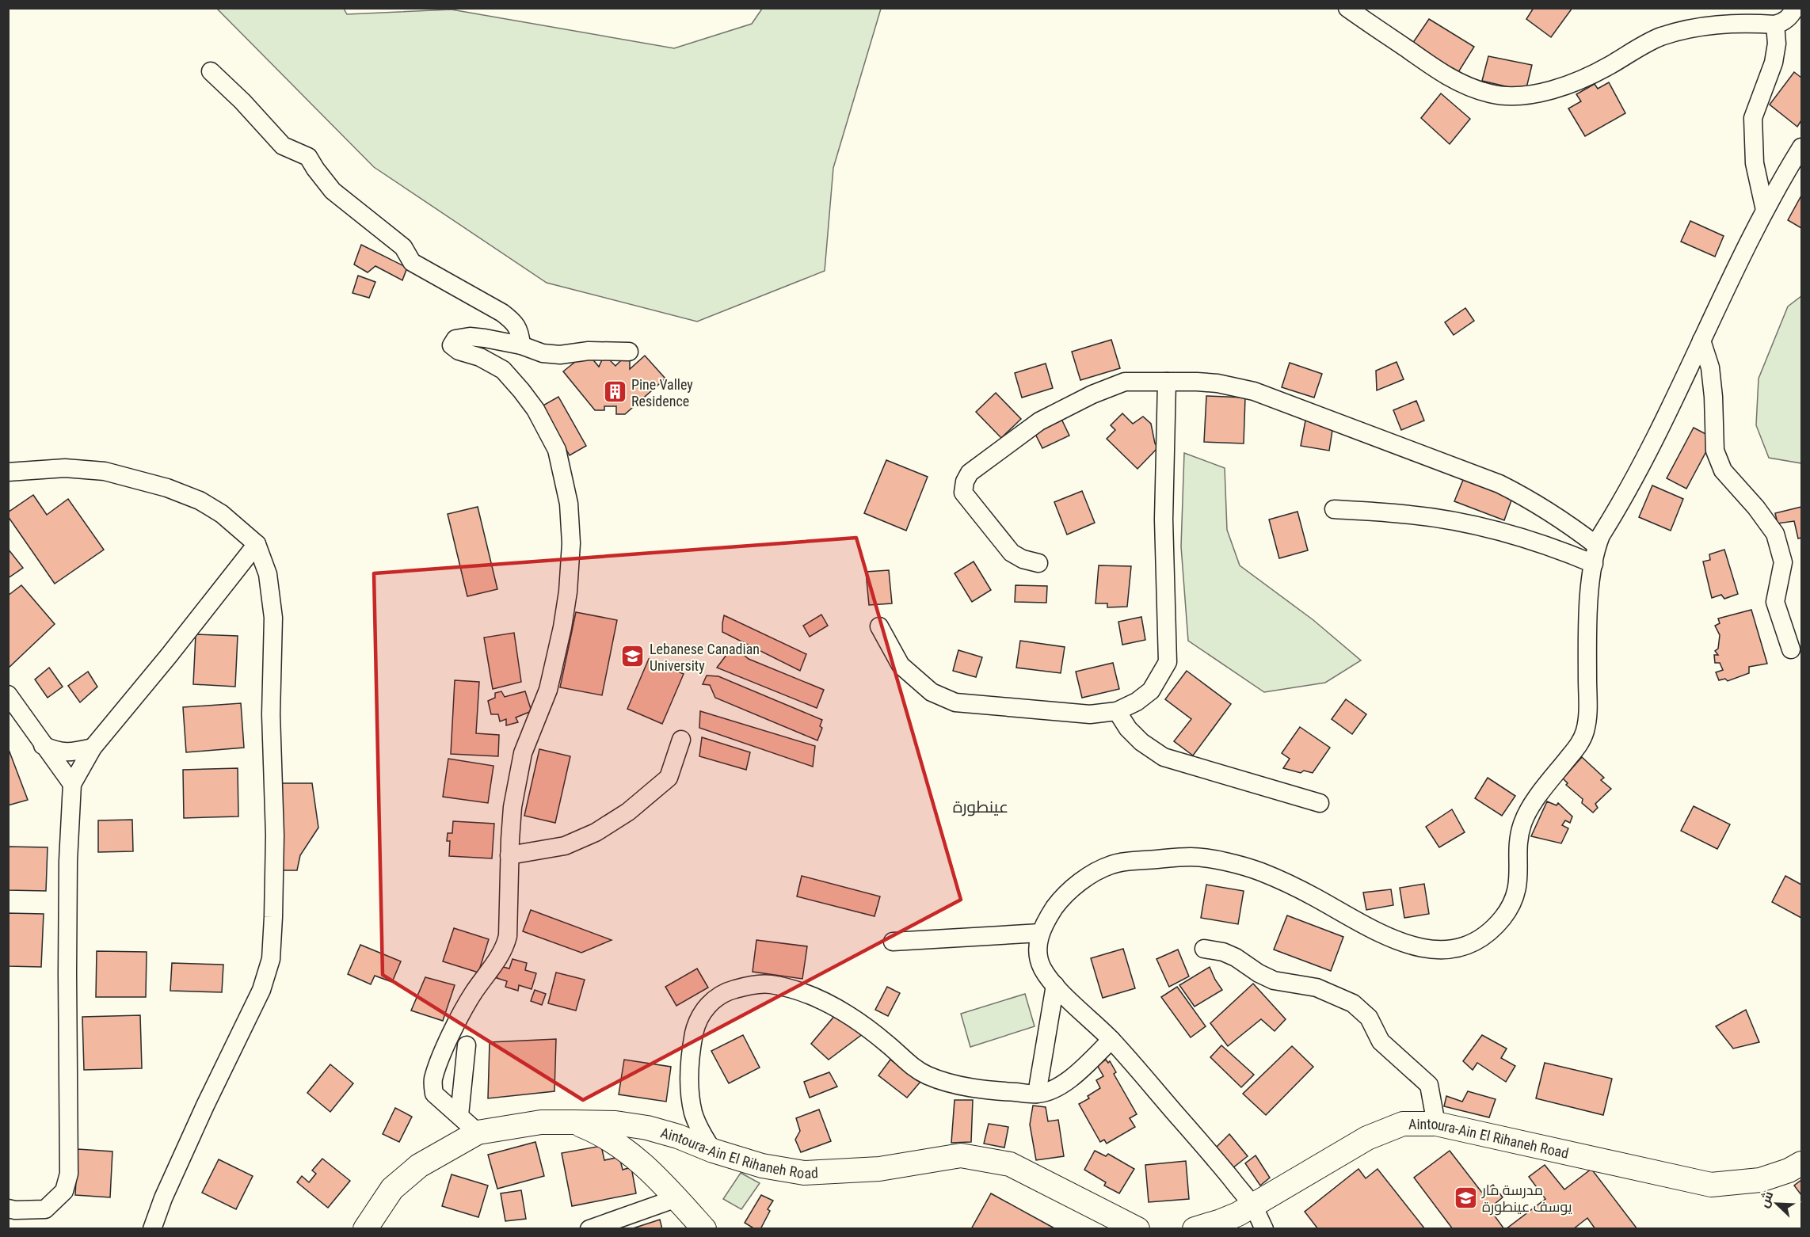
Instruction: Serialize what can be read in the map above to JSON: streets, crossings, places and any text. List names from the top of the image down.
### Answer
{
  "streets": {
    "main road": ["Aintoura-Ain El Rihaneh Road"]
  },
  "districts": ["عينطورة"],
  "places": {
    "building": ["Pine Valley Residence"],
    "school or university": ["Lebanese Canadian University", "مدرسة مار يوسف عينطورة"]
  },
  "north": "top left"
}
